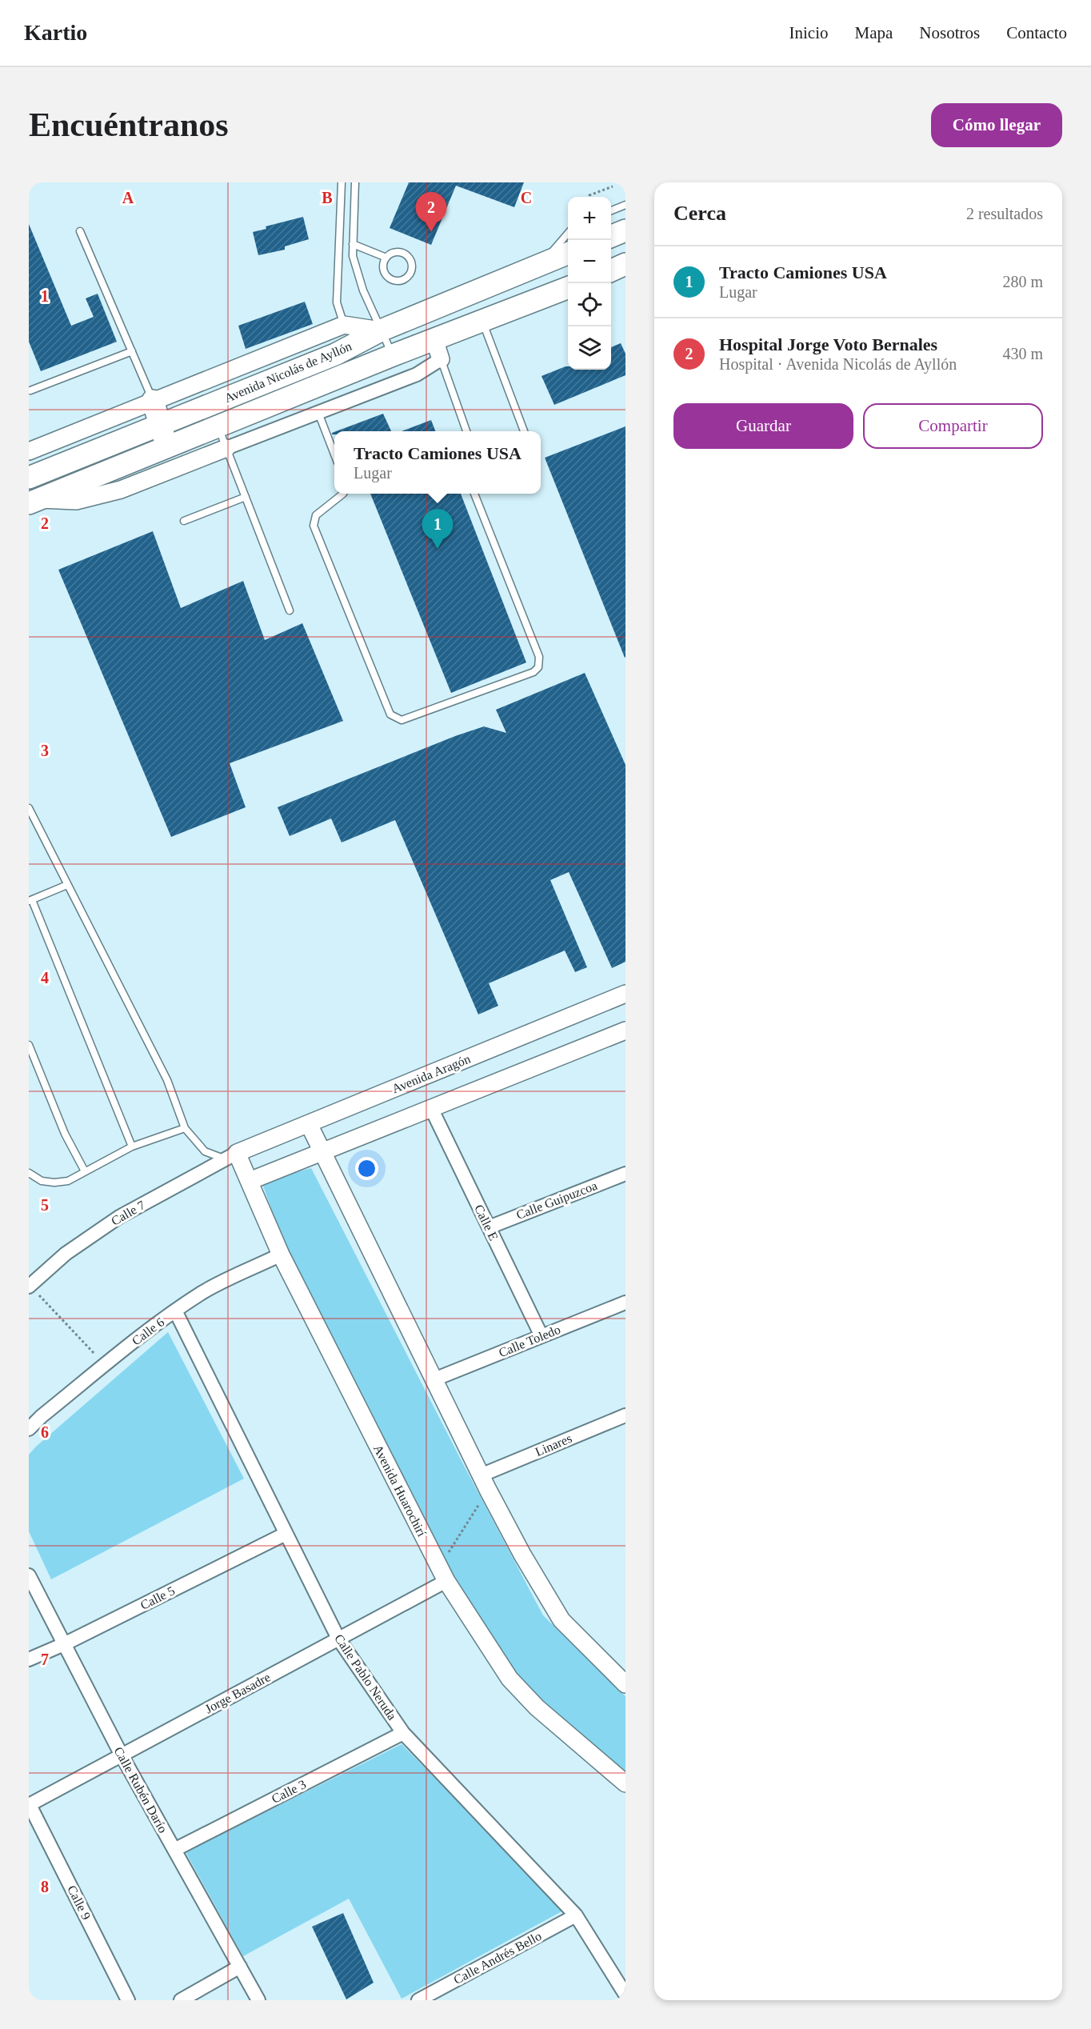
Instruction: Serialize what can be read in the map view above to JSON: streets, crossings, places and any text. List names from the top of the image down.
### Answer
{
  "streets": {
    "main road": ["Avenida Nicolás de Ayllón"],
    "street": [
      "Avenida Aragón",
      "Calle Guipuzcoa",
      "Calle 7",
      "Calle E",
      "Calle 6",
      "Calle Toledo",
      "Linares",
      "Avenida Huarochirí",
      "Calle 5",
      "Calle Pablo Neruda",
      "Jorge Basadre",
      "Calle Rubén Darío",
      "Calle 3",
      "Calle 9",
      "Calle Andrés Bello"
    ]
  },
  "crossings": [
    ["Avenida Aragón", "Calle 7"],
    ["Avenida Aragón", "Avenida Huarochirí"],
    ["Calle Guipuzcoa", "Calle E"],
    ["Calle 7", "Avenida Huarochirí"],
    ["Calle E", "Calle Toledo"],
    ["Calle 6", "Avenida Huarochirí"],
    ["Calle 6", "Calle Pablo Neruda"],
    ["Avenida Huarochirí", "Jorge Basadre"],
    ["Calle 5", "Calle Pablo Neruda"],
    ["Calle 5", "Calle Rubén Darío"],
    ["Calle Pablo Neruda", "Jorge Basadre"],
    ["Calle Pablo Neruda", "Calle 3"],
    ["Calle Pablo Neruda", "Calle Andrés Bello"],
    ["Jorge Basadre", "Calle Rubén Darío"],
    ["Jorge Basadre", "Calle 9"],
    ["Calle Rubén Darío", "Calle 3"]
  ],
  "page": {
    "header": "Kartio",
    "nav": [
      "Inicio",
      "Mapa",
      "Nosotros",
      "Contacto"
    ],
    "buttons": [
      "Cómo llegar",
      ["Guardar", "Compartir"]
    ],
    "title": "Encuéntranos",
    "heading": ["Cerca", "2 resultados"],
    "pins": ["2", "1"],
    "map_buttons": ["+", "−"],
    "list": [
      {
        "mark": "1",
        "name": "Tracto Camiones USA",
        "note": "Lugar",
        "value": "280 m"
      },
      {
        "mark": "2",
        "name": "Hospital Jorge Voto Bernales",
        "note": "Hospital · Avenida Nicolás de Ayllón",
        "value": "430 m"
      }
    ],
    "popup": ["Tracto Camiones USA", "Lugar"]
  },
  "grid": {
    "columns": ["A", "B", "C"],
    "rows": [
      "1",
      "2",
      "3",
      "4",
      "5",
      "6",
      "7",
      "8"
    ]
  }
}
